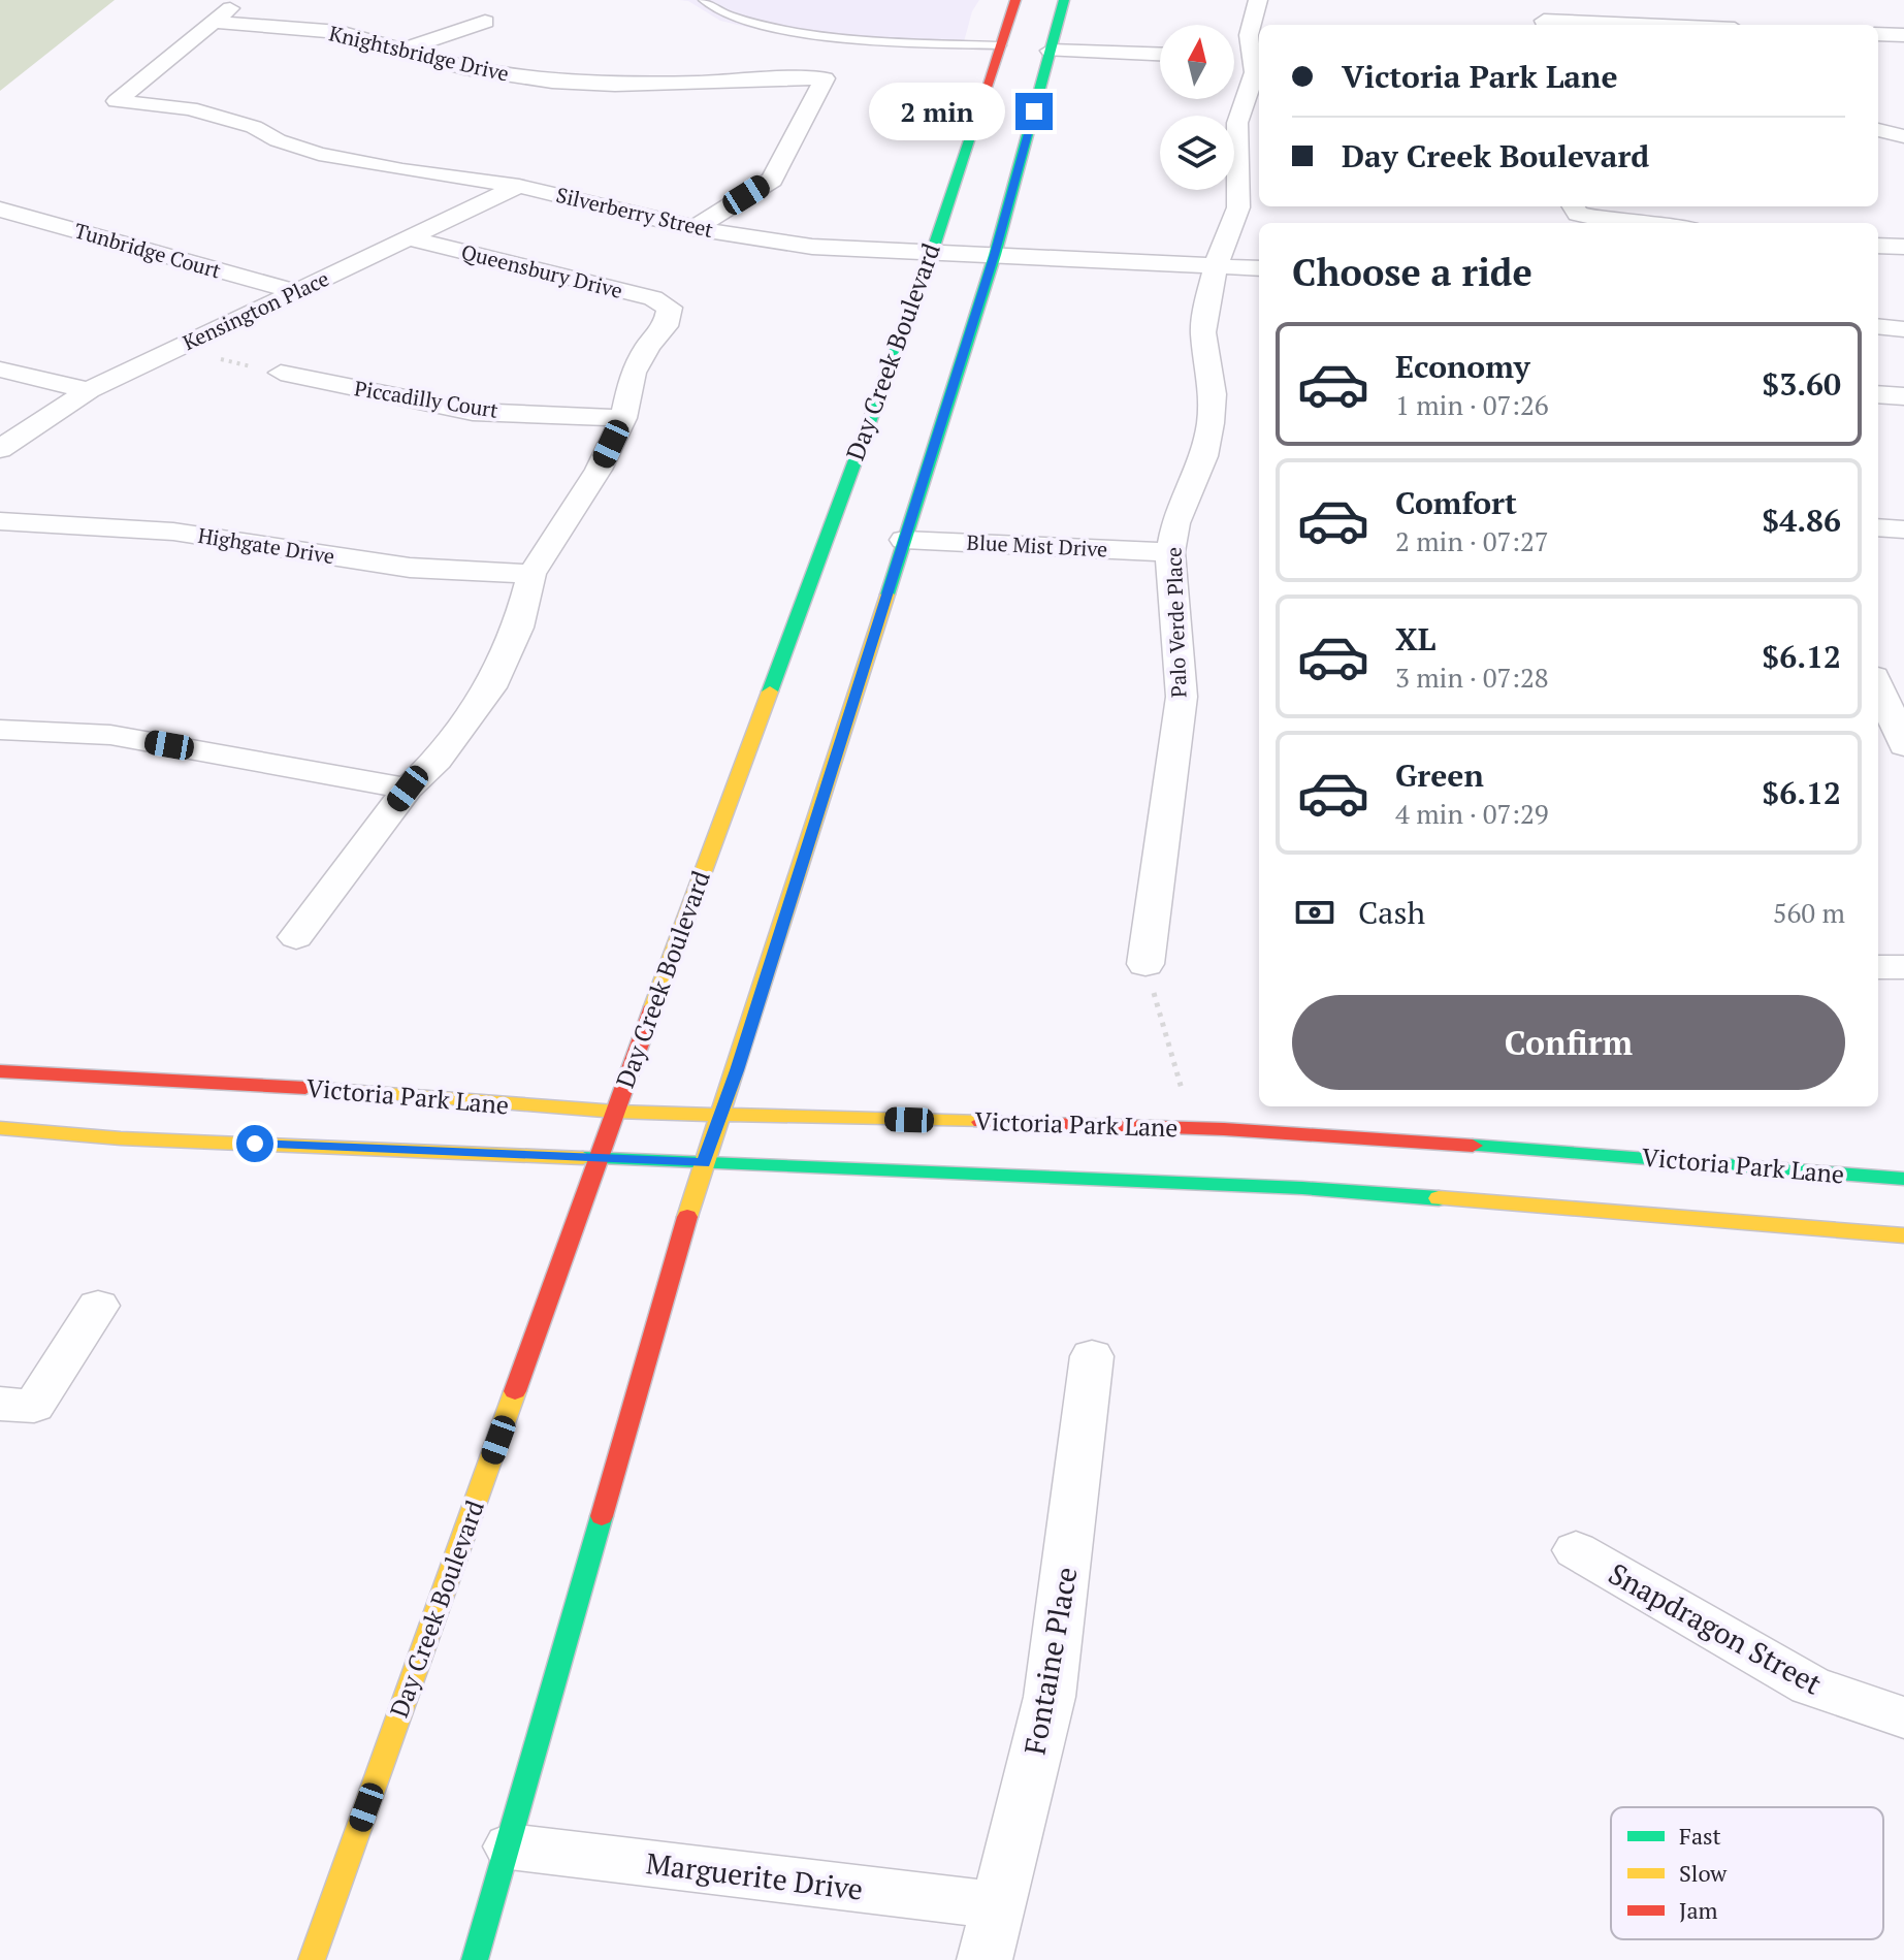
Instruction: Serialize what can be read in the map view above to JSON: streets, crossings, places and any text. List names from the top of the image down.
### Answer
{
  "streets": {
    "main road": ["Day Creek Boulevard", "Victoria Park Lane"],
    "street": [
      "Knightsbridge Drive",
      "Silverberry Street",
      "Tunbridge Court",
      "Queensbury Drive",
      "Kensington Place",
      "Piccadilly Court",
      "Highgate Drive",
      "Blue Mist Drive",
      "Palo Verde Place",
      "Snapdragon Street",
      "Fontaine Place",
      "Marguerite Drive"
    ]
  },
  "crossings": [
    ["Knightsbridge Drive", "Silverberry Street"],
    ["Silverberry Street", "Kensington Place"],
    ["Silverberry Street", "Day Creek Boulevard"],
    ["Silverberry Street", "Palo Verde Place"],
    ["Tunbridge Court", "Kensington Place"],
    ["Queensbury Drive", "Kensington Place"],
    ["Queensbury Drive", "Piccadilly Court"],
    ["Day Creek Boulevard", "Victoria Park Lane"],
    ["Blue Mist Drive", "Palo Verde Place"],
    ["Fontaine Place", "Marguerite Drive"]
  ],
  "legend": ["Fast", "Slow", "Jam"],
  "north": "top",
  "page": {
    "banner": ["Victoria Park Lane", "Day Creek Boulevard"],
    "bubble": "2 min",
    "heading": "Choose a ride",
    "list": [
      {
        "name": "Economy",
        "note": "1 min · 07:26",
        "value": "$3.60"
      },
      {
        "name": "Comfort",
        "note": "2 min · 07:27",
        "value": "$4.86"
      },
      {
        "name": "XL",
        "note": "3 min · 07:28",
        "value": "$6.12"
      },
      {
        "name": "Green",
        "note": "4 min · 07:29",
        "value": "$6.12"
      }
    ],
    "pay": ["Cash", "560 m"],
    "buttons": "Confirm"
  }
}
